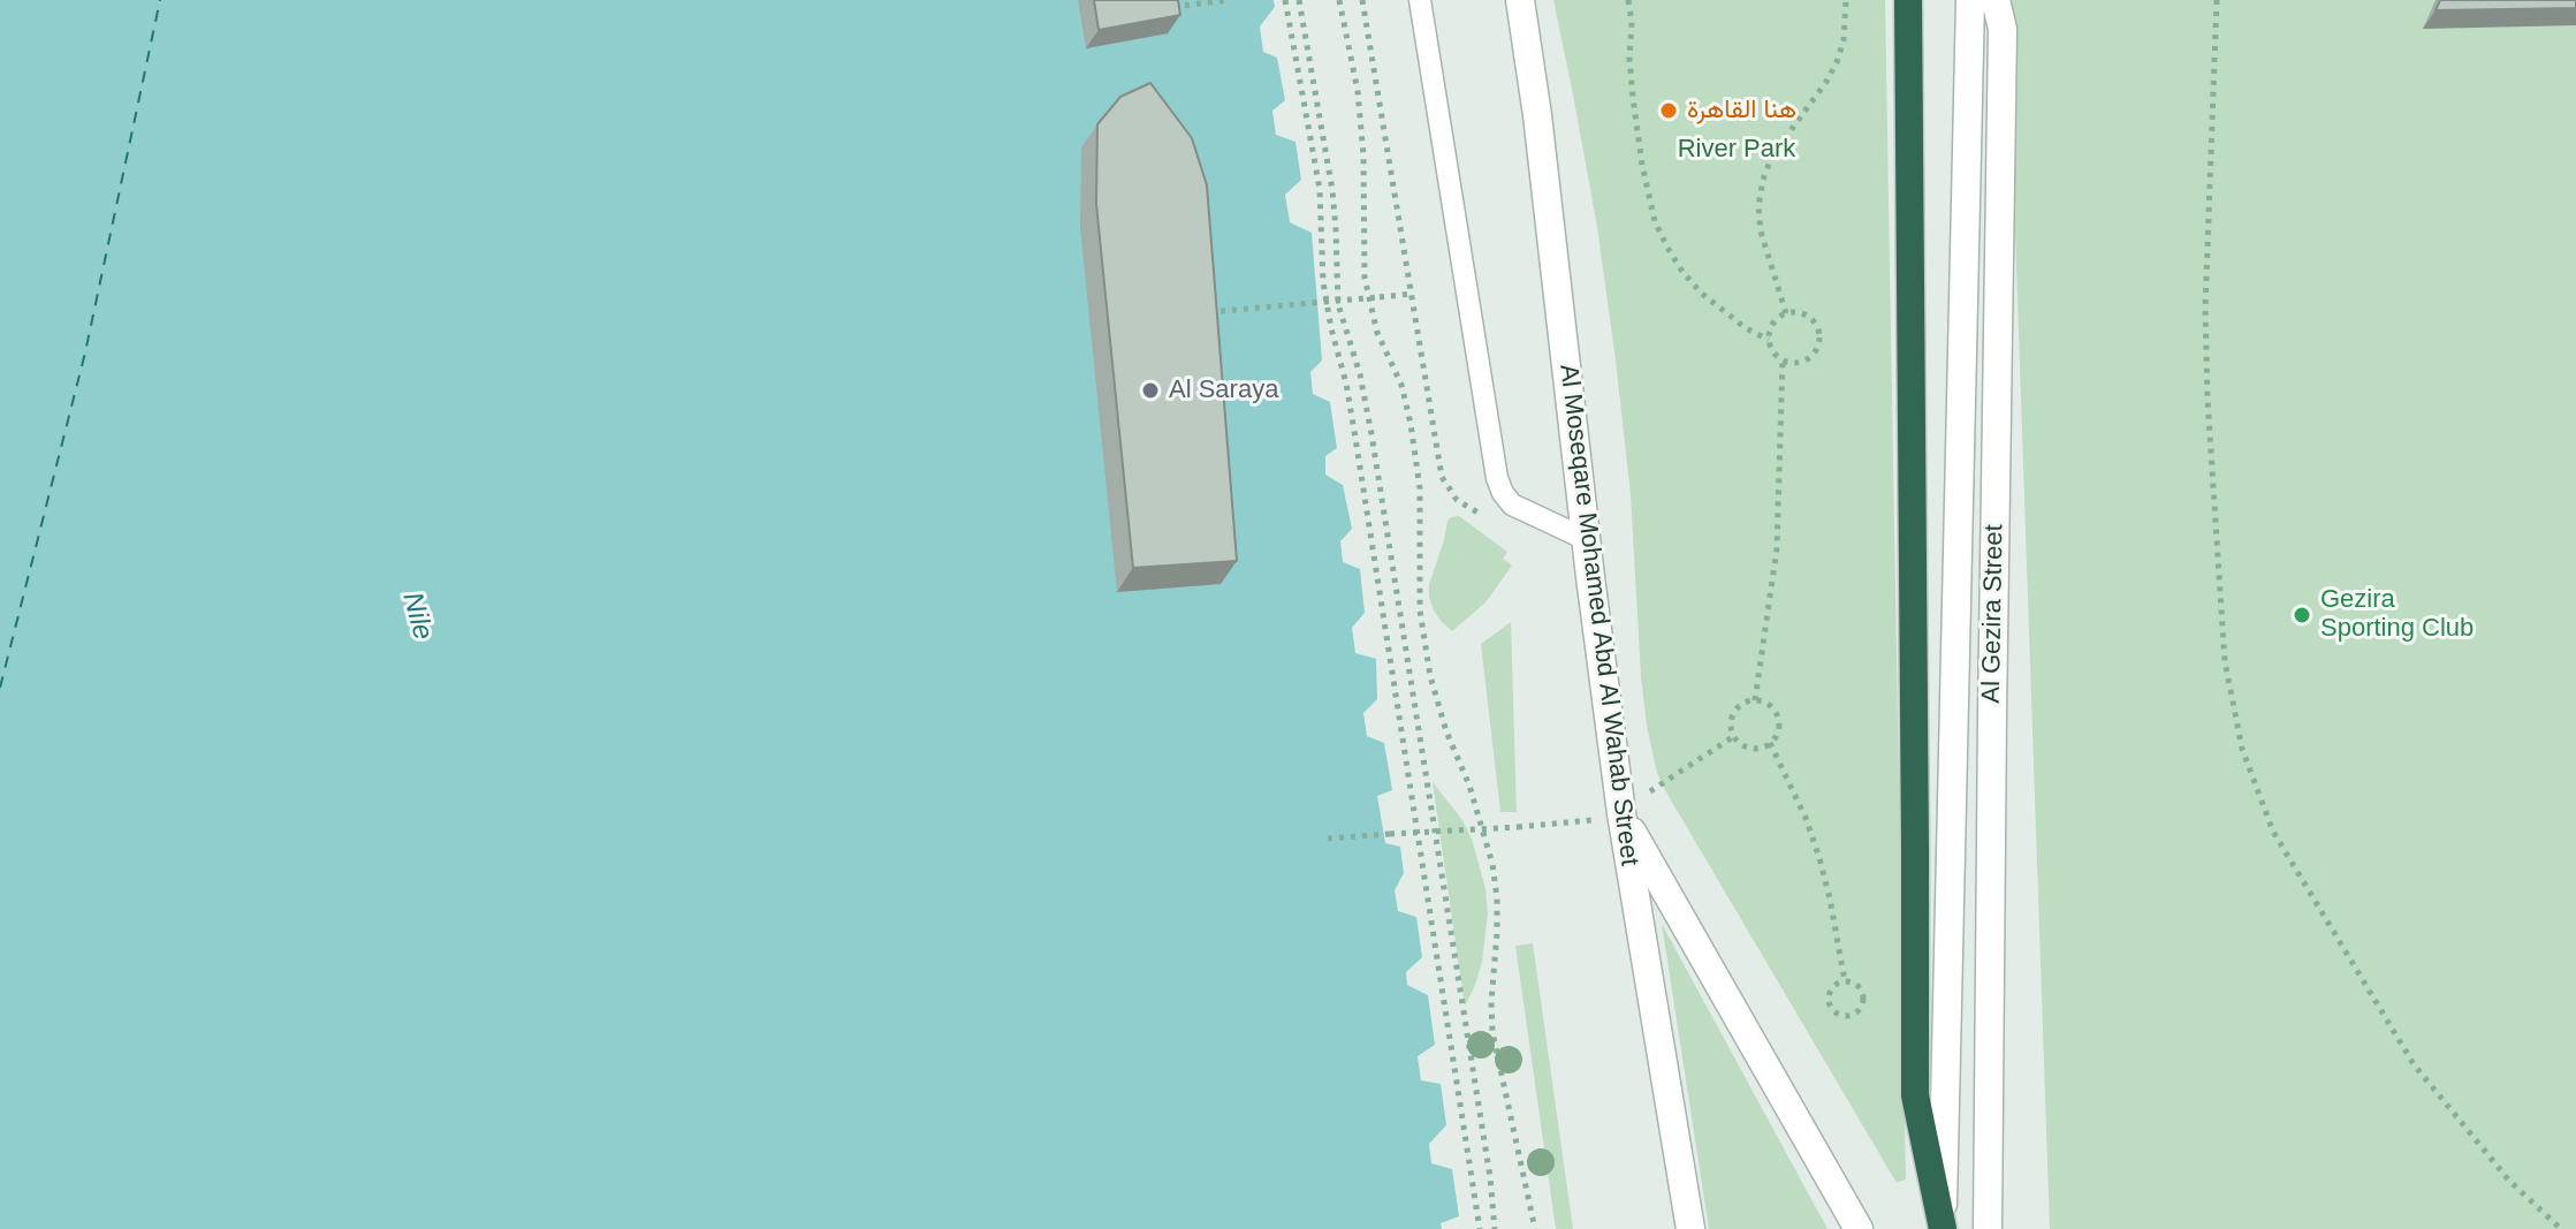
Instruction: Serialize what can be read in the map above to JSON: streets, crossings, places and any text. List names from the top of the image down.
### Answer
{
  "streets": {
    "street": ["Al Gezira Street", "Al Moseqare Mohamed Abd Al Wahab Street"]
  },
  "water": ["Nile"],
  "parks": ["River Park"],
  "places": ["هنا القاهرة", "Al Saraya", "Gezira Sporting Club"]
}
